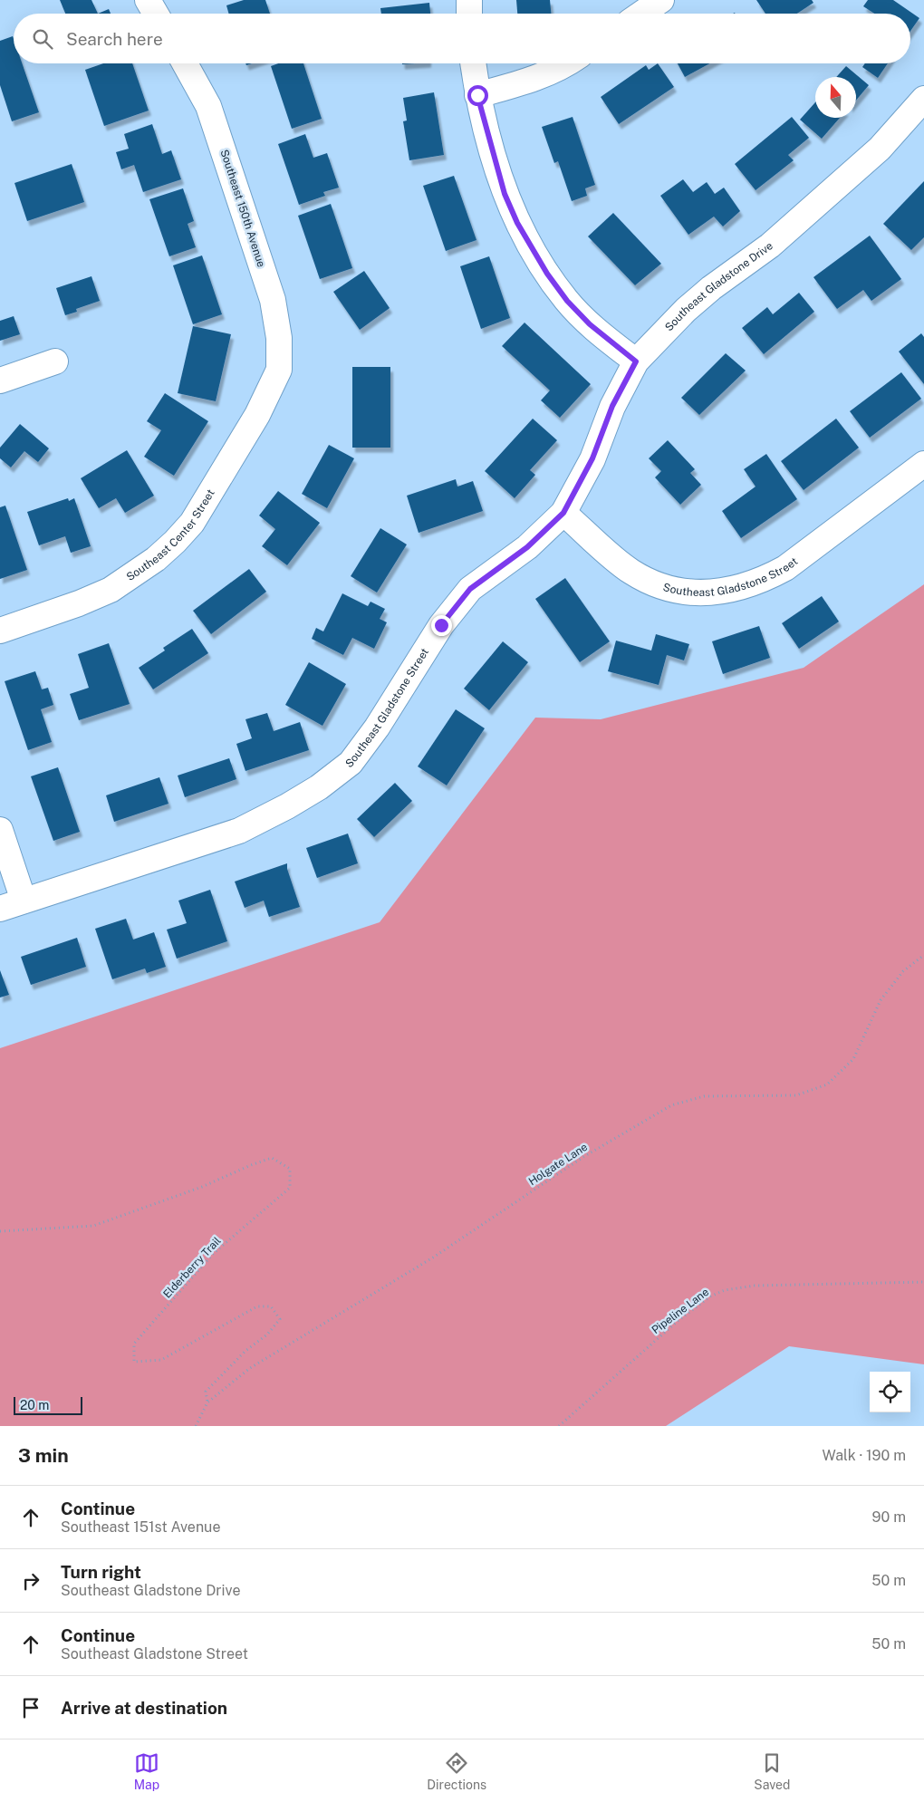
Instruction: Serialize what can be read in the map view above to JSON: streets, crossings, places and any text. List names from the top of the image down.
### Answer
{
  "streets": {
    "street": [
      "Southeast 150th Avenue",
      "Southeast Gladstone Drive",
      "Southeast Center Street",
      "Southeast Gladstone Street"
    ],
    "path": ["Holgate Lane", "Elderberry Trail", "Pipeline Lane"]
  },
  "crossings": [
    ["Southeast 150th Avenue", "Southeast Center Street"],
    ["Southeast Gladstone Drive", "Southeast Gladstone Street"],
    ["Holgate Lane", "Elderberry Trail"]
  ],
  "scale_bar": "20 m",
  "north": "top",
  "page": {
    "search": "Search here",
    "scale": "20 m",
    "heading": ["3 min", "Walk · 190 m"],
    "list": [
      ["Continue", "Southeast 151st Avenue", "90 m"],
      ["Turn right", "Southeast Gladstone Drive", "50 m"],
      ["Continue", "Southeast Gladstone Street", "50 m"],
      "Arrive at destination"
    ],
    "nav": ["Map", "Directions", "Saved"]
  }
}
